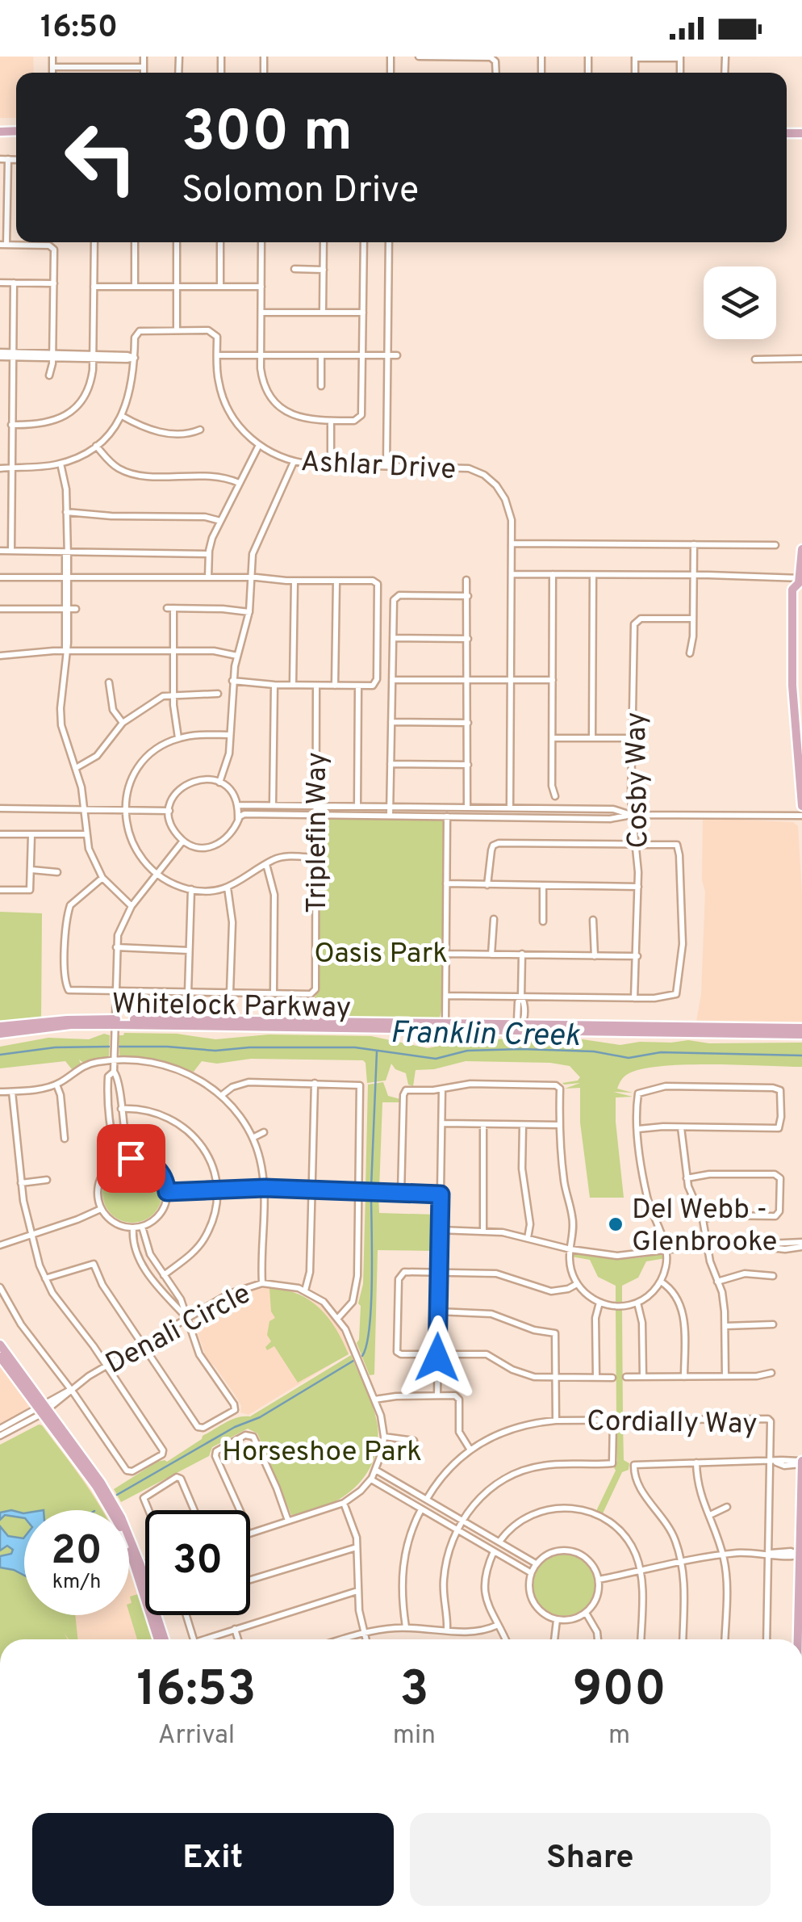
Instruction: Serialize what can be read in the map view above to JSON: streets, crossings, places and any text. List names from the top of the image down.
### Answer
{
  "streets": {
    "main road": ["Whitelock Parkway"],
    "street": [
      "Ashlar Drive",
      "Cosby Way",
      "Triplefin Way",
      "Denali Circle",
      "Cordially Way"
    ]
  },
  "water": ["Franklin Creek"],
  "parks": ["Oasis Park", "Horseshoe Park"],
  "places": ["Del Webb - Glenbrooke"],
  "page": {
    "status": "16:50",
    "turn": ["300 m", "Solomon Drive"],
    "speed": "20 km/h",
    "limit": "30",
    "eta": [
      "16:53",
      "Arrival",
      "3",
      "min",
      "900",
      "m"
    ],
    "buttons": ["Exit", "Share"]
  }
}
